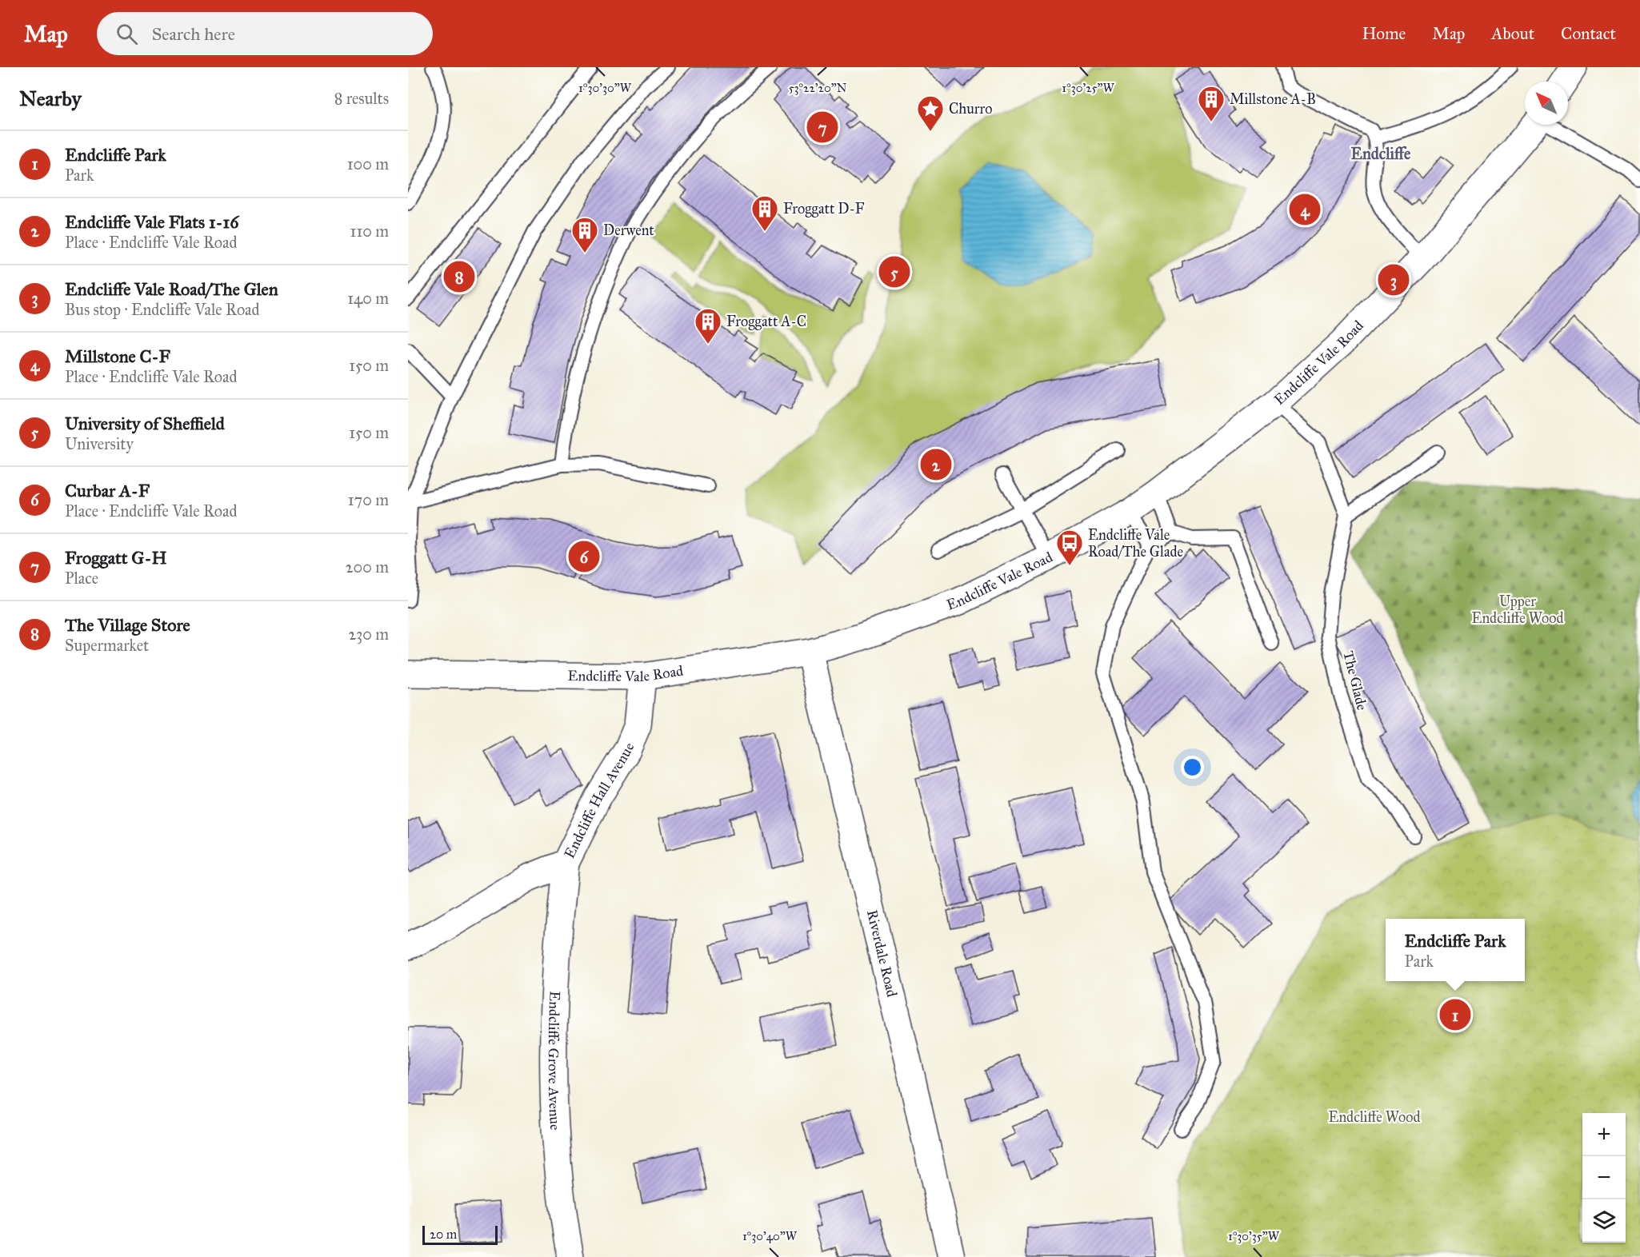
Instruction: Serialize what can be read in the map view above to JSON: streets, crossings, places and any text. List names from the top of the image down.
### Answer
{
  "streets": {
    "street": [
      "Endcliffe Vale Road",
      "Endcliffe Hall Avenue",
      "Riverdale Road",
      "Endcliffe Grove Avenue"
    ],
    "lane": ["The Glade"]
  },
  "crossings": [
    ["Endcliffe Vale Road", "Endcliffe Hall Avenue"],
    ["Endcliffe Vale Road", "Riverdale Road"],
    ["Endcliffe Hall Avenue", "Endcliffe Grove Avenue"]
  ],
  "districts": ["Endcliffe"],
  "parks": ["Upper Endcliffe Wood", "Endcliffe Wood"],
  "places": {
    "building": [
      "Millstone A-B",
      "Froggatt D-F",
      "Derwent",
      "Froggatt A-C"
    ],
    "place": ["Churro"],
    "bus stop": ["Endcliffe Vale Road/The Glade"]
  },
  "scale_bar": "20 m",
  "north": "top left",
  "page": {
    "header": "Map",
    "search": "Search here",
    "nav": [
      "Home",
      "Map",
      "About",
      "Contact"
    ],
    "heading": ["Nearby", "8 results"],
    "pins": [
      "7",
      "4",
      "5",
      "8",
      "3",
      "2",
      "6",
      "1"
    ],
    "list": [
      {
        "mark": "1",
        "name": "Endcliffe Park",
        "note": "Park",
        "value": "100 m"
      },
      {
        "mark": "2",
        "name": "Endcliffe Vale Flats 1-16",
        "note": "Place · Endcliffe Vale Road",
        "value": "110 m"
      },
      {
        "mark": "3",
        "name": "Endcliffe Vale Road/The Glen",
        "note": "Bus stop · Endcliffe Vale Road",
        "value": "140 m"
      },
      {
        "mark": "4",
        "name": "Millstone C-F",
        "note": "Place · Endcliffe Vale Road",
        "value": "150 m"
      },
      {
        "mark": "5",
        "name": "University of Sheffield",
        "note": "University",
        "value": "150 m"
      },
      {
        "mark": "6",
        "name": "Curbar A-F",
        "note": "Place · Endcliffe Vale Road",
        "value": "170 m"
      },
      {
        "mark": "7",
        "name": "Froggatt G-H",
        "note": "Place",
        "value": "200 m"
      },
      {
        "mark": "8",
        "name": "The Village Store",
        "note": "Supermarket",
        "value": "230 m"
      }
    ],
    "popup": ["Endcliffe Park", "Park"],
    "map_buttons": ["+", "−"],
    "scale": "20 m"
  },
  "coordinates": [
    "53°22'20\"N",
    "1°30'30\"W",
    "1°30'25\"W",
    "1°30'40\"W",
    "1°30'35\"W"
  ]
}
